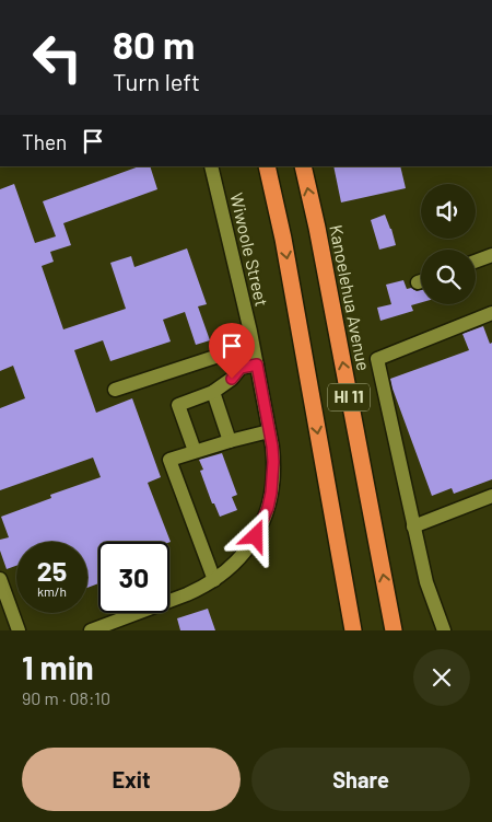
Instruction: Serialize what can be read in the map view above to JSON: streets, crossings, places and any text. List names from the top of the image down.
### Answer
{
  "streets": {
    "highway": ["Kanoelehua Avenue", "HI 11"],
    "street": ["Wiwoole Street"]
  },
  "page": {
    "turn": ["80 m", "Turn left"],
    "then": "Then",
    "speed": "25 km/h",
    "limit": "30",
    "heading": ["1 min", "90 m · 08:10"],
    "buttons": ["Exit", "Share"]
  }
}
